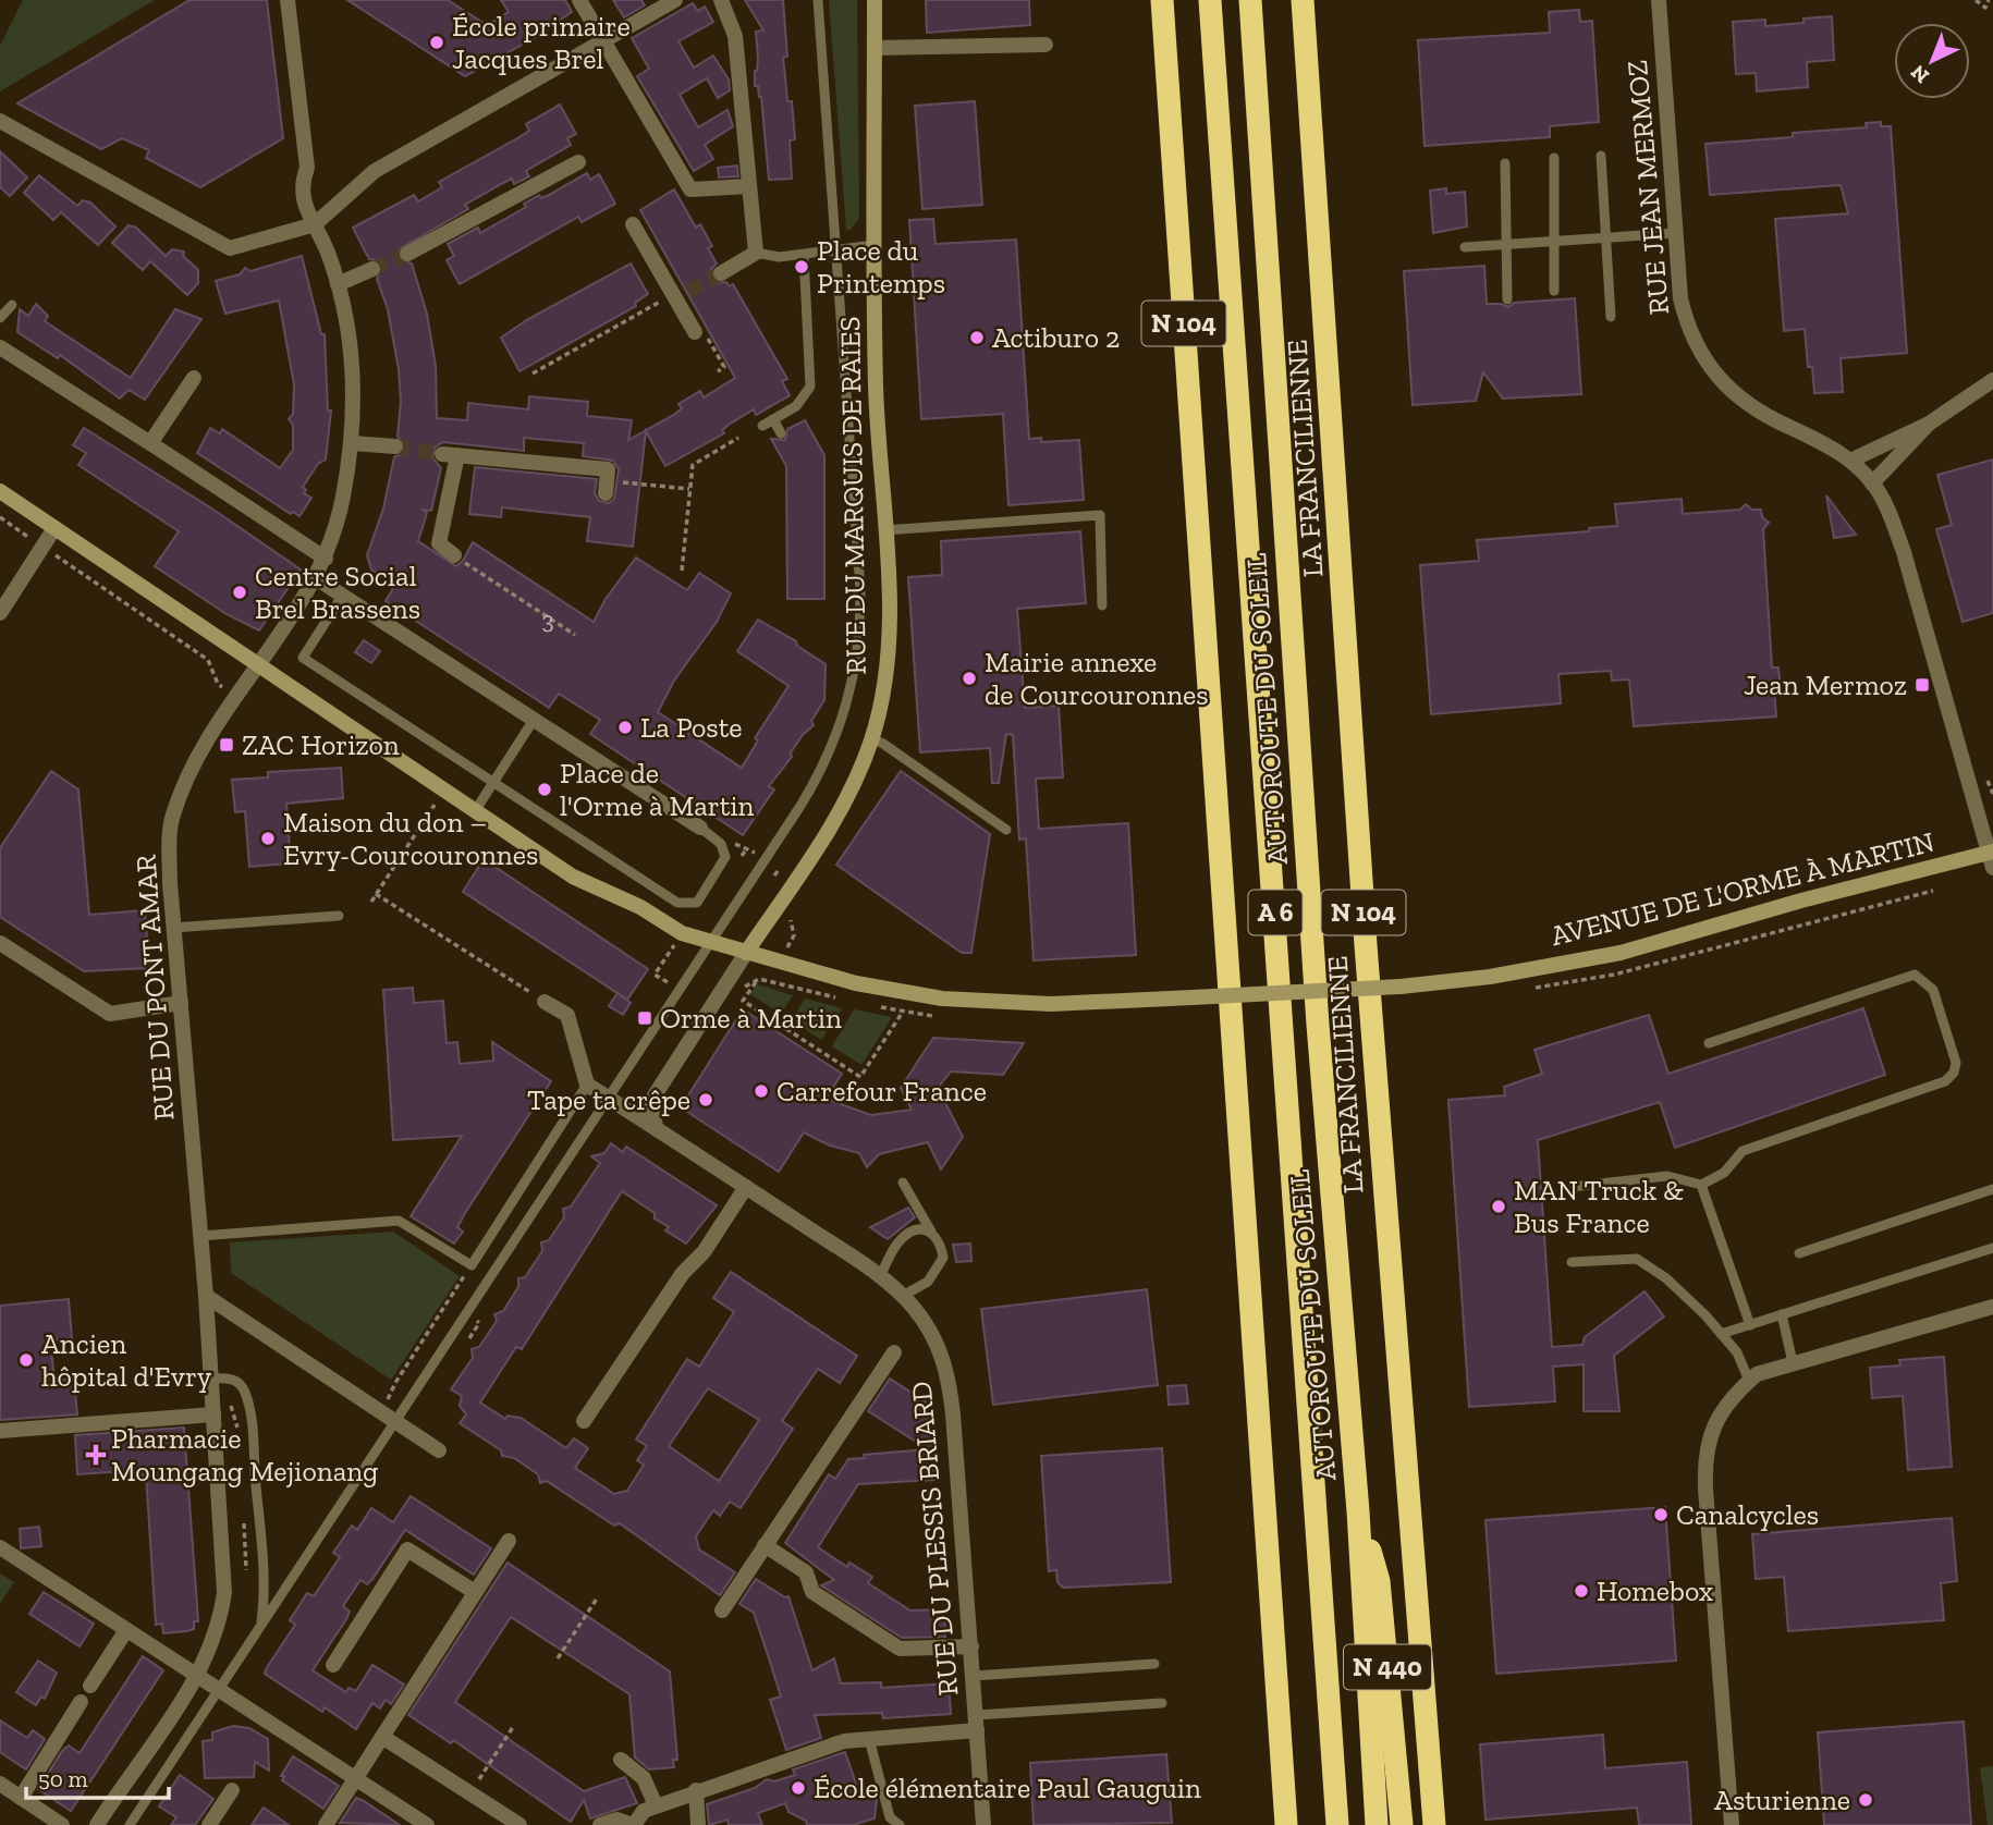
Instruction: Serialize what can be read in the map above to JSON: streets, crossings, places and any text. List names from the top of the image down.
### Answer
{
  "streets": {
    "highway": [
      "N 104",
      "LA FRANCILIENNE",
      "AUTOROUTE DU SOLEIL",
      "A 6",
      "N 440"
    ],
    "main road": ["RUE DU MARQUIS DE RAIES", "AVENUE DE L'ORME À MARTIN"],
    "street": ["RUE JEAN MERMOZ", "RUE DU PONT AMAR", "RUE DU PLESSIS BRIARD"]
  },
  "crossings": [
    ["RUE JEAN MERMOZ", "AVENUE DE L'ORME À MARTIN"],
    ["RUE DU MARQUIS DE RAIES", "AVENUE DE L'ORME À MARTIN"],
    ["AUTOROUTE DU SOLEIL", "N 440"],
    ["AVENUE DE L'ORME À MARTIN", "RUE DU PONT AMAR"]
  ],
  "places": {
    "other": [
      "École primaire Jacques Brel",
      "Place du Printemps",
      "Actiburo 2",
      "Centre Social Brel Brassens",
      "Mairie annexe de Courcouronnes",
      "La Poste",
      "Place de l'Orme à Martin",
      "Maison du don – Evry-Courcouronnes",
      "Carrefour France",
      "Tape ta crêpe",
      "MAN Truck & Bus France",
      "Ancien hôpital d'Evry",
      "Canalcycles",
      "Homebox",
      "École élémentaire Paul Gauguin",
      "Asturienne"
    ],
    "transit": ["Jean Mermoz", "ZAC Horizon", "Orme à Martin"],
    "health": ["Pharmacie Moungang Mejionang"]
  },
  "house_numbers": ["3"],
  "scale_bar": "50 m",
  "north": "bottom left"
}
